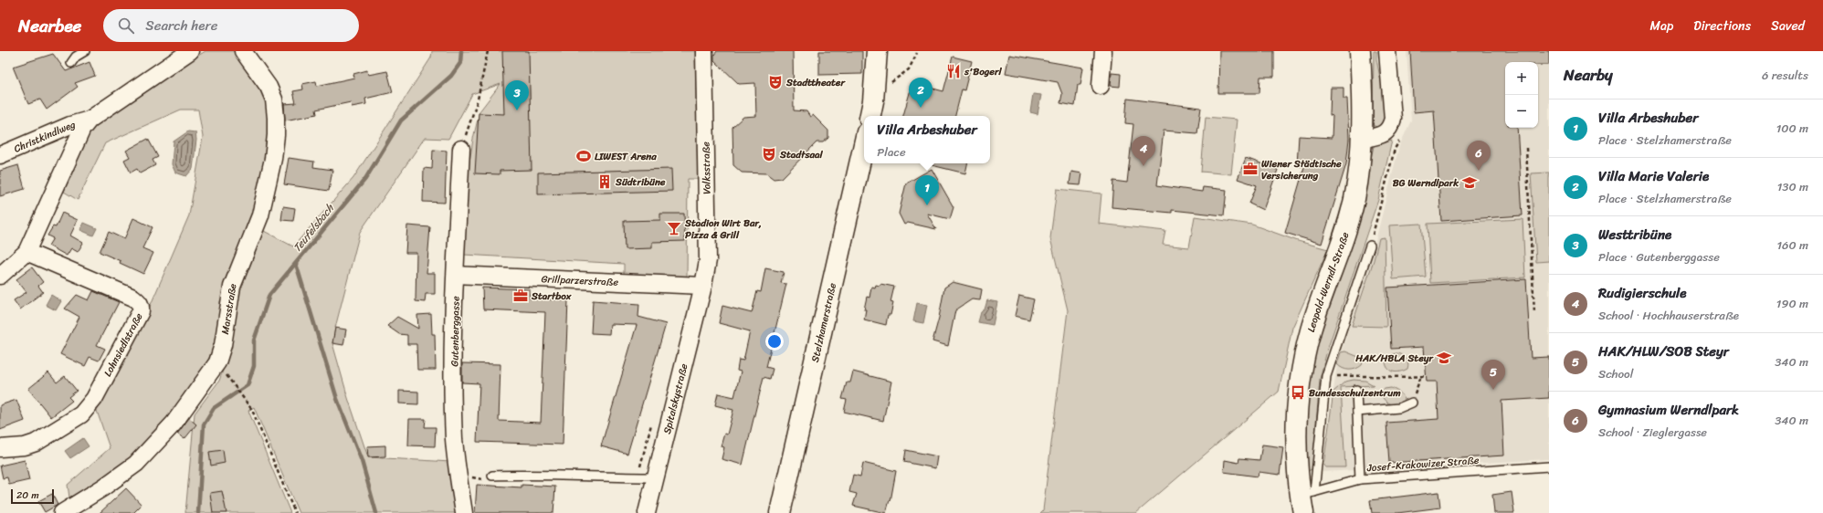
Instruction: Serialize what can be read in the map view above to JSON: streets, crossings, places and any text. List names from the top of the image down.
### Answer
{
  "streets": {
    "street": [
      "Christkindlweg",
      "Volksstraße",
      "Grillparzerstraße",
      "Leopold-Werndl-Straße",
      "Marsstraße",
      "Stelzhamerstraße",
      "Gutenberggasse",
      "Lohnsiedlstraße",
      "Spitalskystraße"
    ],
    "lane": ["Josef-Krakowizer Straße"]
  },
  "crossings": [
    ["Volksstraße", "Grillparzerstraße"],
    ["Volksstraße", "Spitalskystraße"],
    ["Grillparzerstraße", "Gutenberggasse"],
    ["Grillparzerstraße", "Spitalskystraße"],
    ["Leopold-Werndl-Straße", "Josef-Krakowizer Straße"]
  ],
  "water": ["Teufelsbach"],
  "places": {
    "restaurant": ["s'Bogerl"],
    "theatre": ["Stadttheater", "Stadtsaal"],
    "sports": ["LIWEST Arena"],
    "office": ["Wiener Städtische Versicherung", "Startbox"],
    "building": ["Südtribüne"],
    "school or university": ["BG Werndlpark", "HAK/HBLA Steyr"],
    "bar": ["Stadion Wirt Bar, Pizza & Grill"],
    "bus stop": ["Bundesschulzentrum"]
  },
  "scale_bar": "20 m",
  "page": {
    "header": "Nearbee",
    "search": "Search here",
    "nav": ["Map", "Directions", "Saved"],
    "heading": ["Nearby", "6 results"],
    "map_buttons": ["+", "−"],
    "pins": [
      "2",
      "3",
      "4",
      "6",
      "1",
      "5"
    ],
    "list": [
      {
        "mark": "1",
        "name": "Villa Arbeshuber",
        "note": "Place · Stelzhamerstraße",
        "value": "100 m"
      },
      {
        "mark": "2",
        "name": "Villa Marie Valerie",
        "note": "Place · Stelzhamerstraße",
        "value": "130 m"
      },
      {
        "mark": "3",
        "name": "Westtribüne",
        "note": "Place · Gutenberggasse",
        "value": "160 m"
      },
      {
        "mark": "4",
        "name": "Rudigierschule",
        "note": "School · Hochhauserstraße",
        "value": "190 m"
      },
      {
        "mark": "5",
        "name": "HAK/HLW/SOB Steyr",
        "note": "School",
        "value": "340 m"
      },
      {
        "mark": "6",
        "name": "Gymnasium Werndlpark",
        "note": "School · Zieglergasse",
        "value": "340 m"
      }
    ],
    "popup": ["Villa Arbeshuber", "Place"],
    "scale": "20 m"
  }
}
